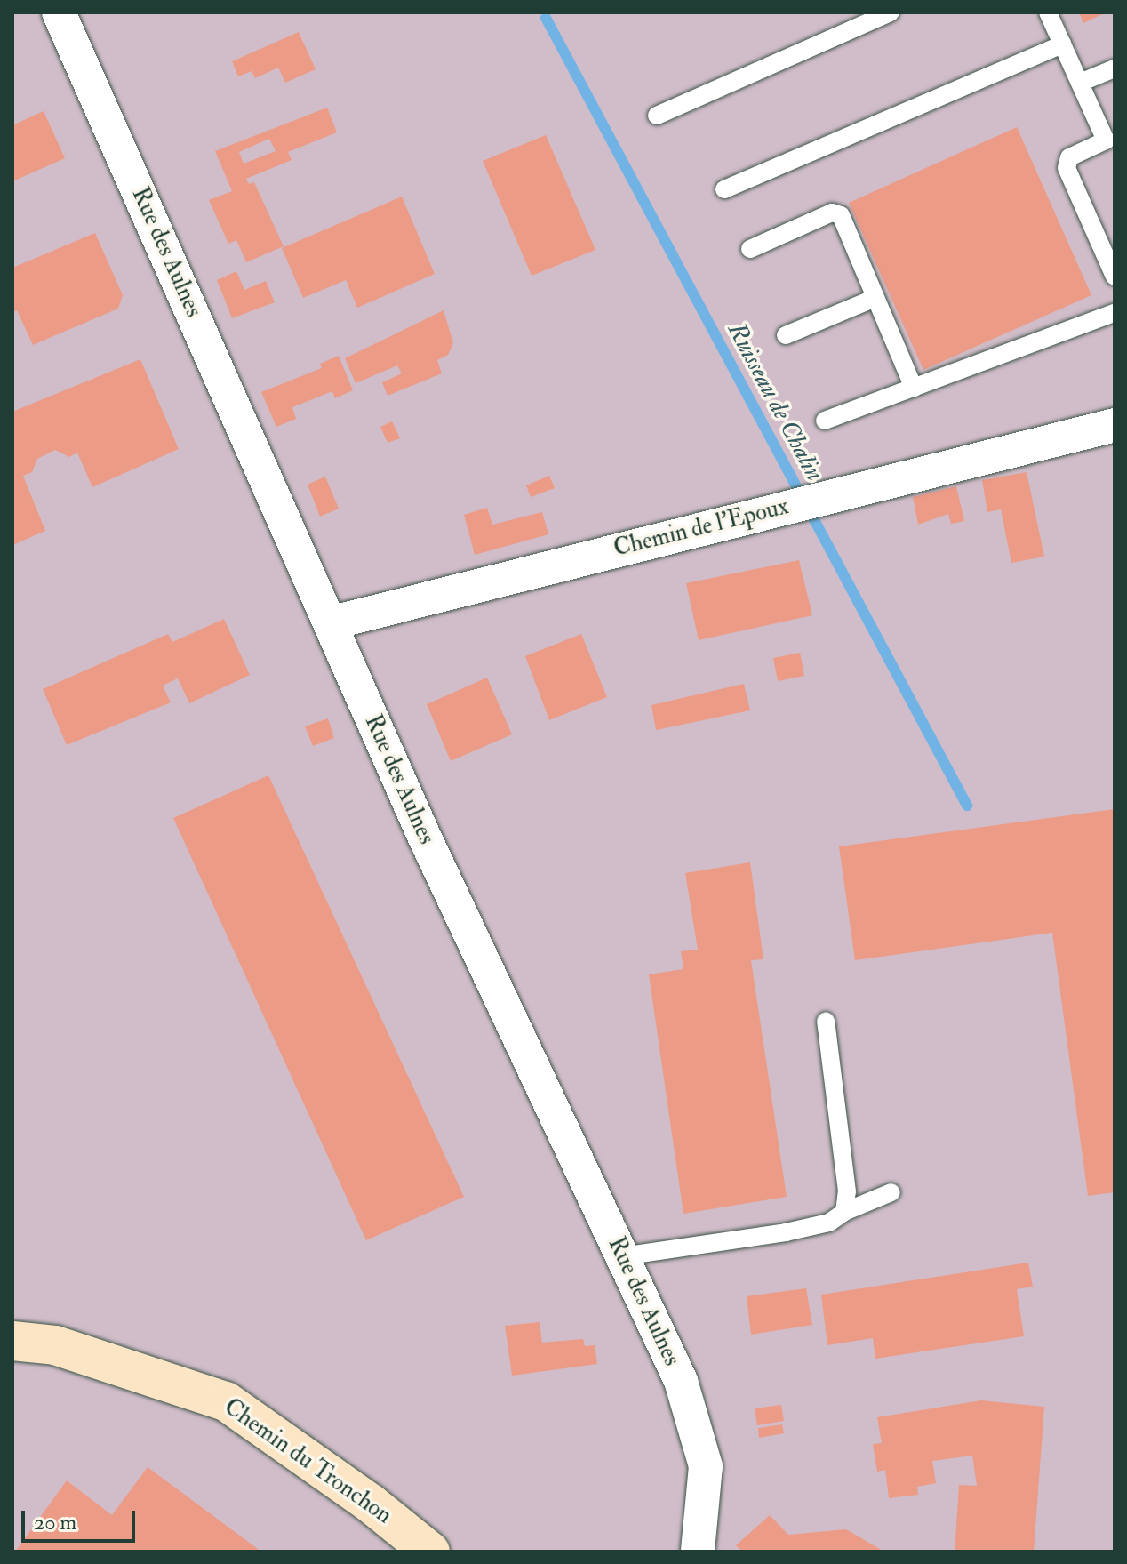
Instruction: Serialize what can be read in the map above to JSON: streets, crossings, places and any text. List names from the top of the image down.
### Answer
{
  "streets": {
    "street": ["Rue des Aulnes", "Chemin de l'Epoux", "Chemin du Tronchon"]
  },
  "crossings": [
    ["Rue des Aulnes", "Chemin de l'Epoux"]
  ],
  "water": ["Ruisseau de Chalin"],
  "scale_bar": "20 m"
}
